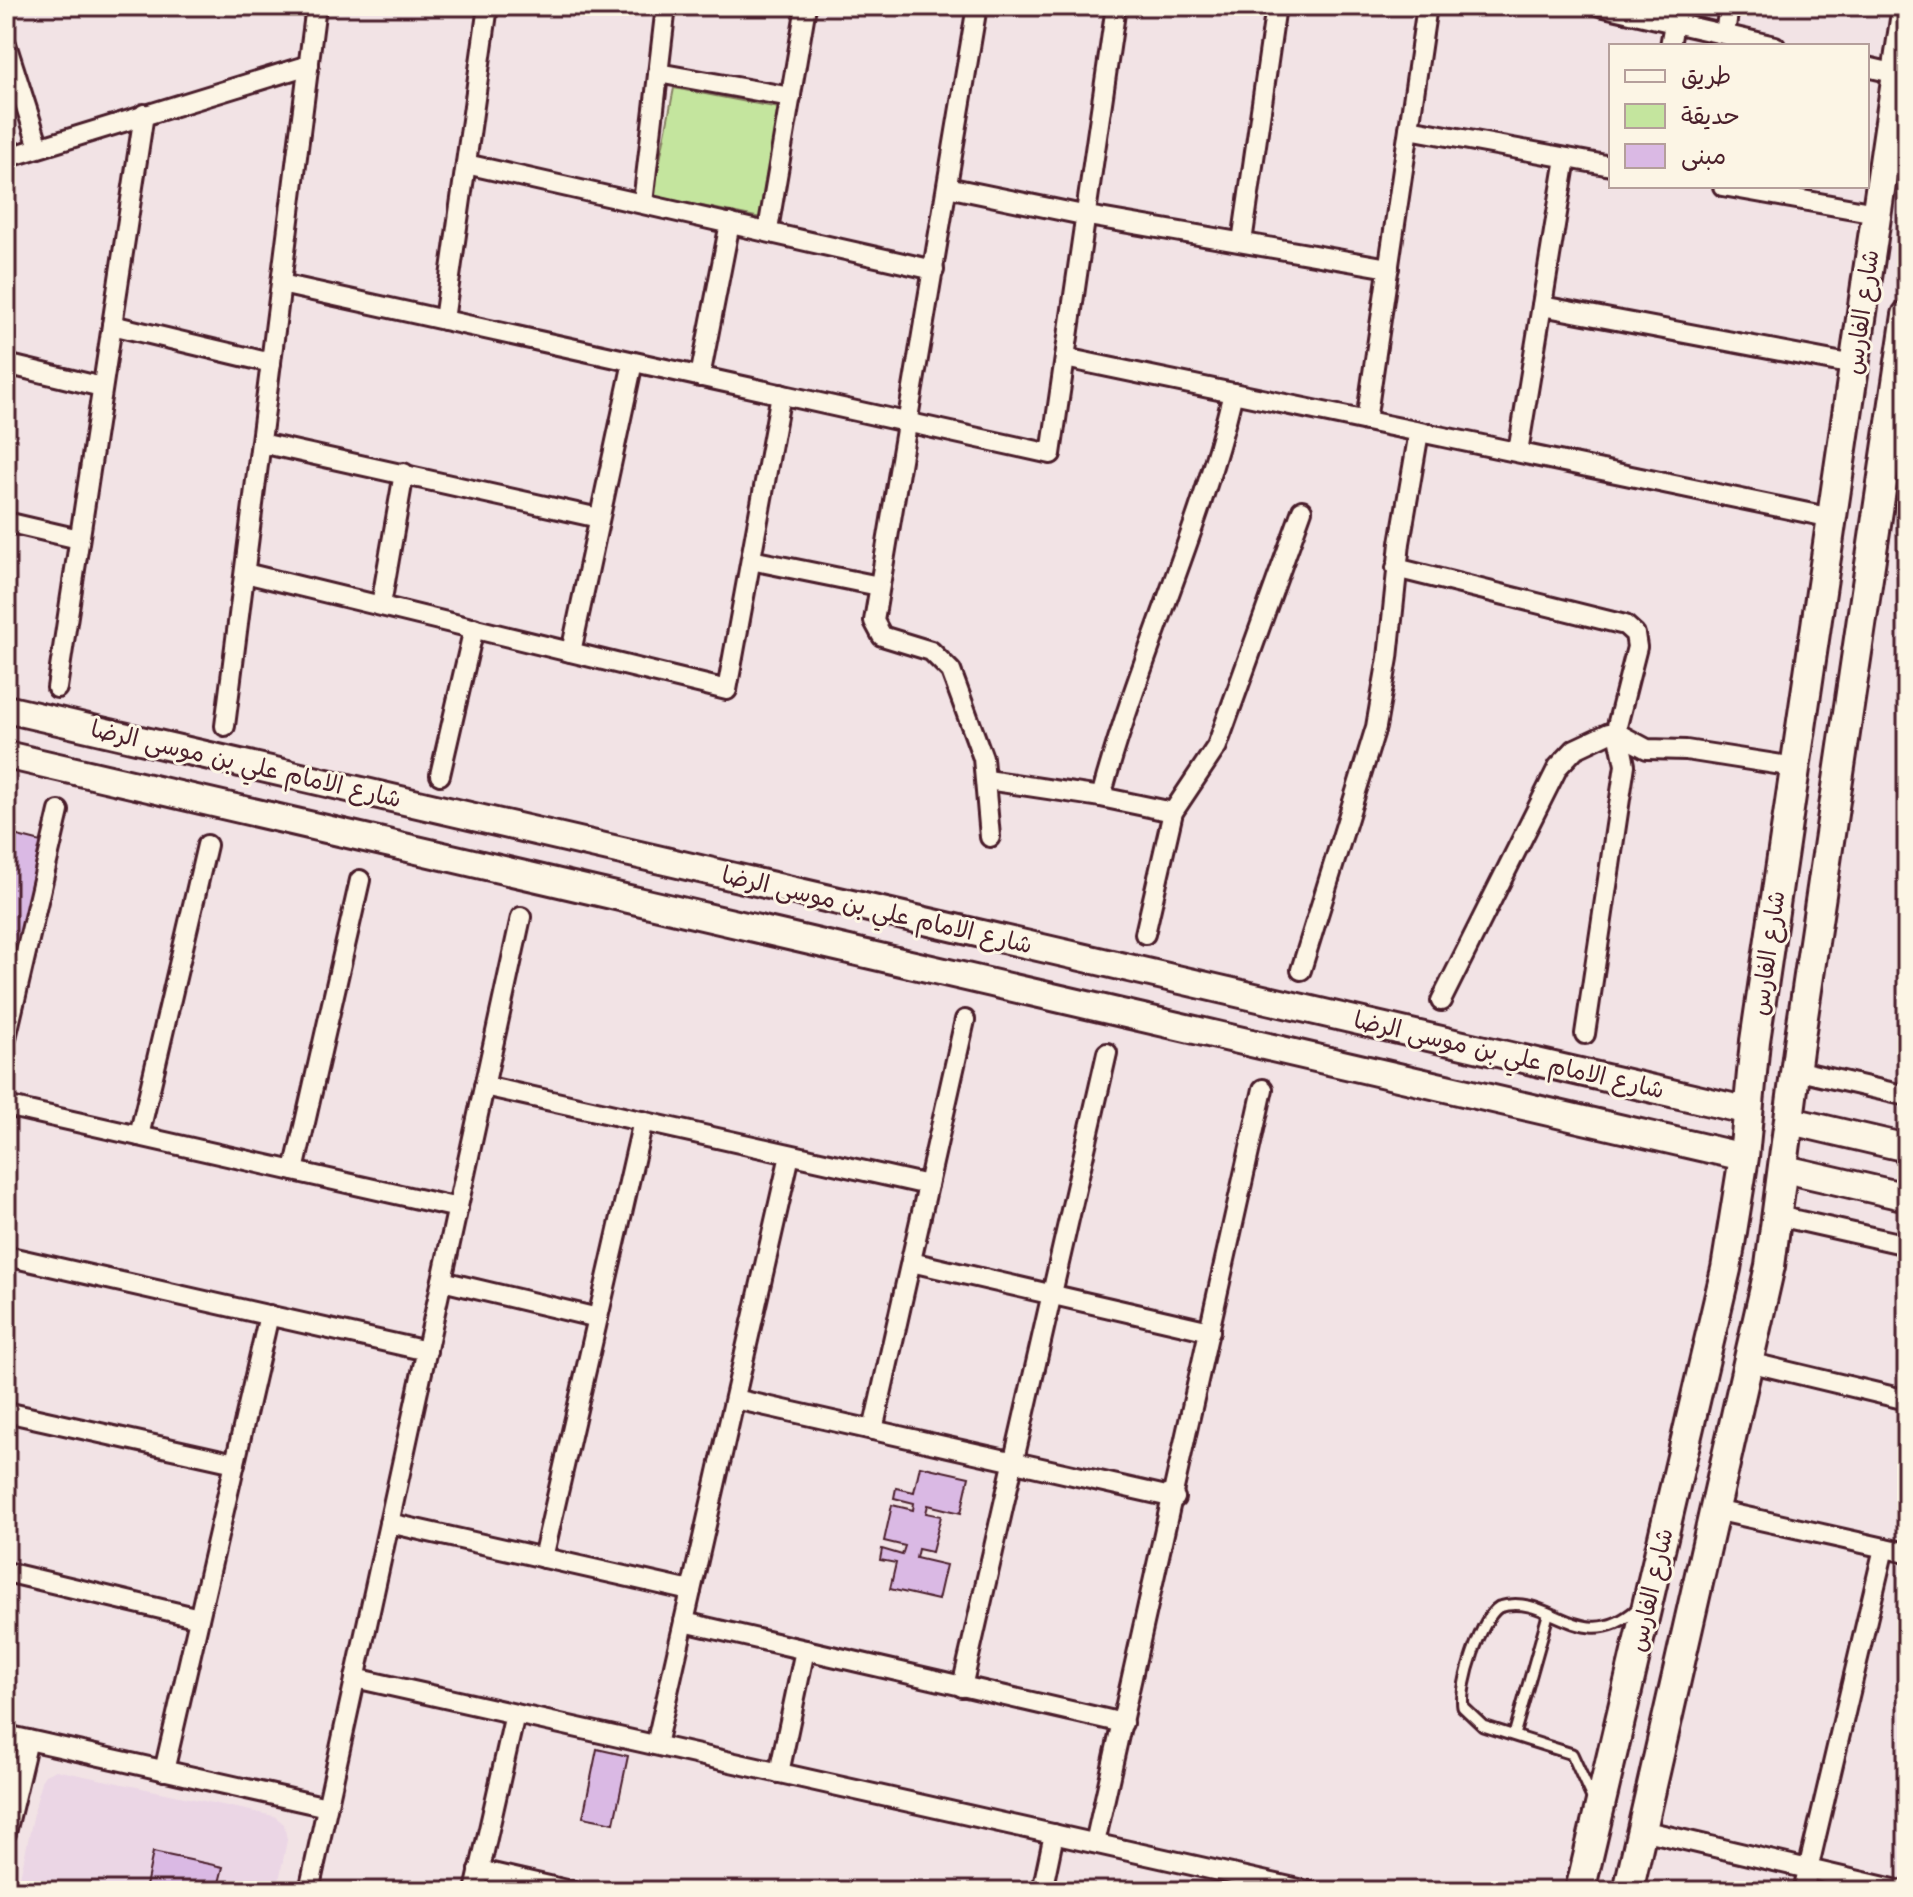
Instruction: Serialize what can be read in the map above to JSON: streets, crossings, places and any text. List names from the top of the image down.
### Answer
{
  "streets": {
    "main road": ["شارع الفارس", "شارع الامام علي بن موسى الرضا"]
  },
  "crossings": [
    ["شارع الفارس", "شارع الامام علي بن موسى الرضا"]
  ],
  "legend": ["طريق", "حديقة", "مبنى"]
}
